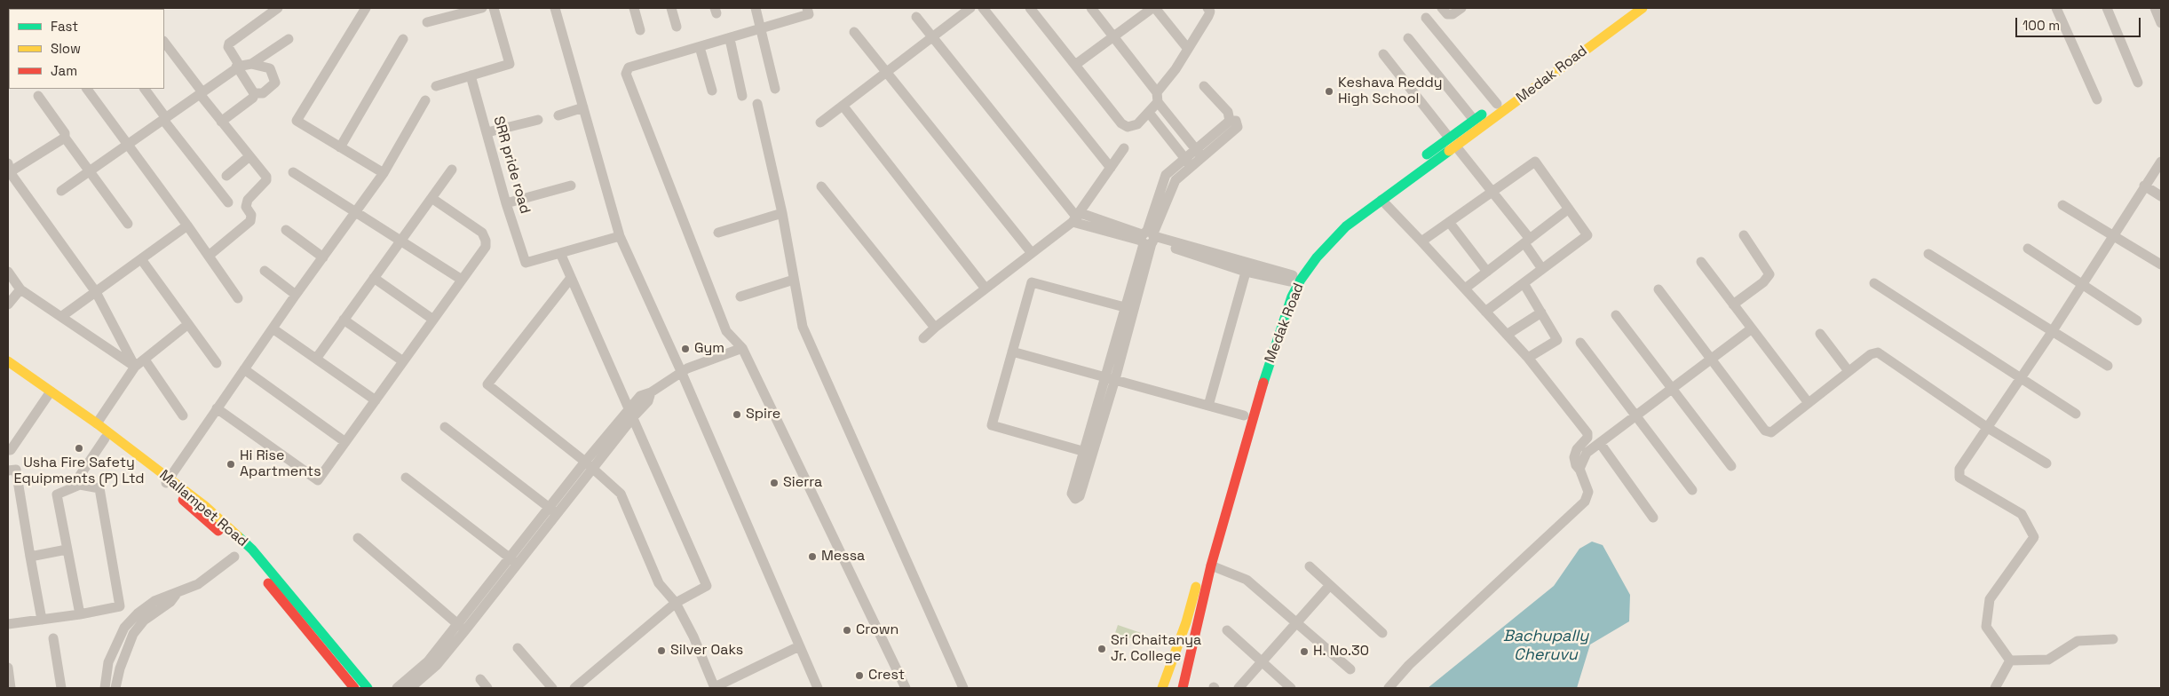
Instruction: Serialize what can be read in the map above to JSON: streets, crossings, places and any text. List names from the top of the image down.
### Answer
{
  "streets": {
    "main road": ["Medak Road", "Mallampet Road"],
    "street": ["SRR pride road"]
  },
  "water": ["Bachupally Cheruvu"],
  "places": [
    "Keshava Reddy High School",
    "Gym",
    "Spire",
    "Usha Fire Safety Equipments (P) Ltd",
    "Hi Rise Apartments",
    "Sierra",
    "Messa",
    "Crown",
    "Sri Chaitanya Jr. College",
    "Silver Oaks",
    "H. No.30",
    "Crest"
  ],
  "legend": ["Fast", "Slow", "Jam"],
  "scale_bar": "100 m"
}
